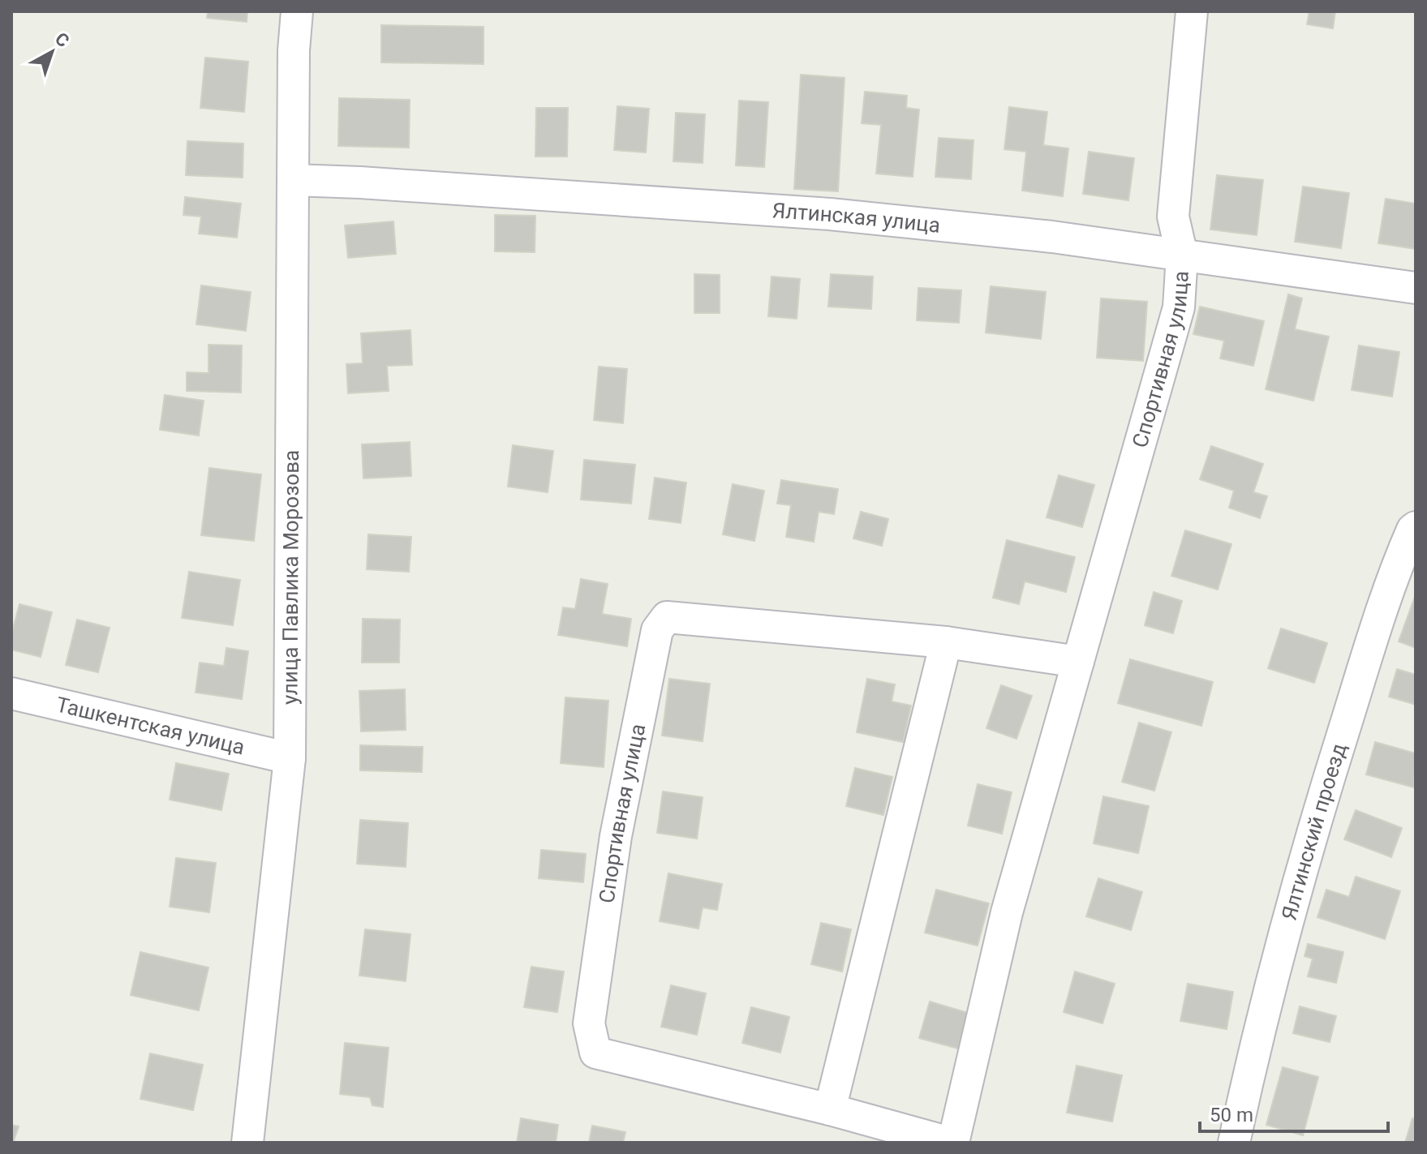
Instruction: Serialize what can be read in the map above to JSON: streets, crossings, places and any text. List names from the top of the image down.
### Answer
{
  "streets": {
    "street": [
      "Ялтинская улица",
      "Спортивная улица",
      "улица Павлика Морозова",
      "Ташкентская улица",
      "Ялтинский проезд"
    ]
  },
  "crossings": [
    ["Ялтинская улица", "Спортивная улица"],
    ["Ялтинская улица", "улица Павлика Морозова"],
    ["улица Павлика Морозова", "Ташкентская улица"]
  ],
  "scale_bar": "50 m",
  "north": "top right"
}
